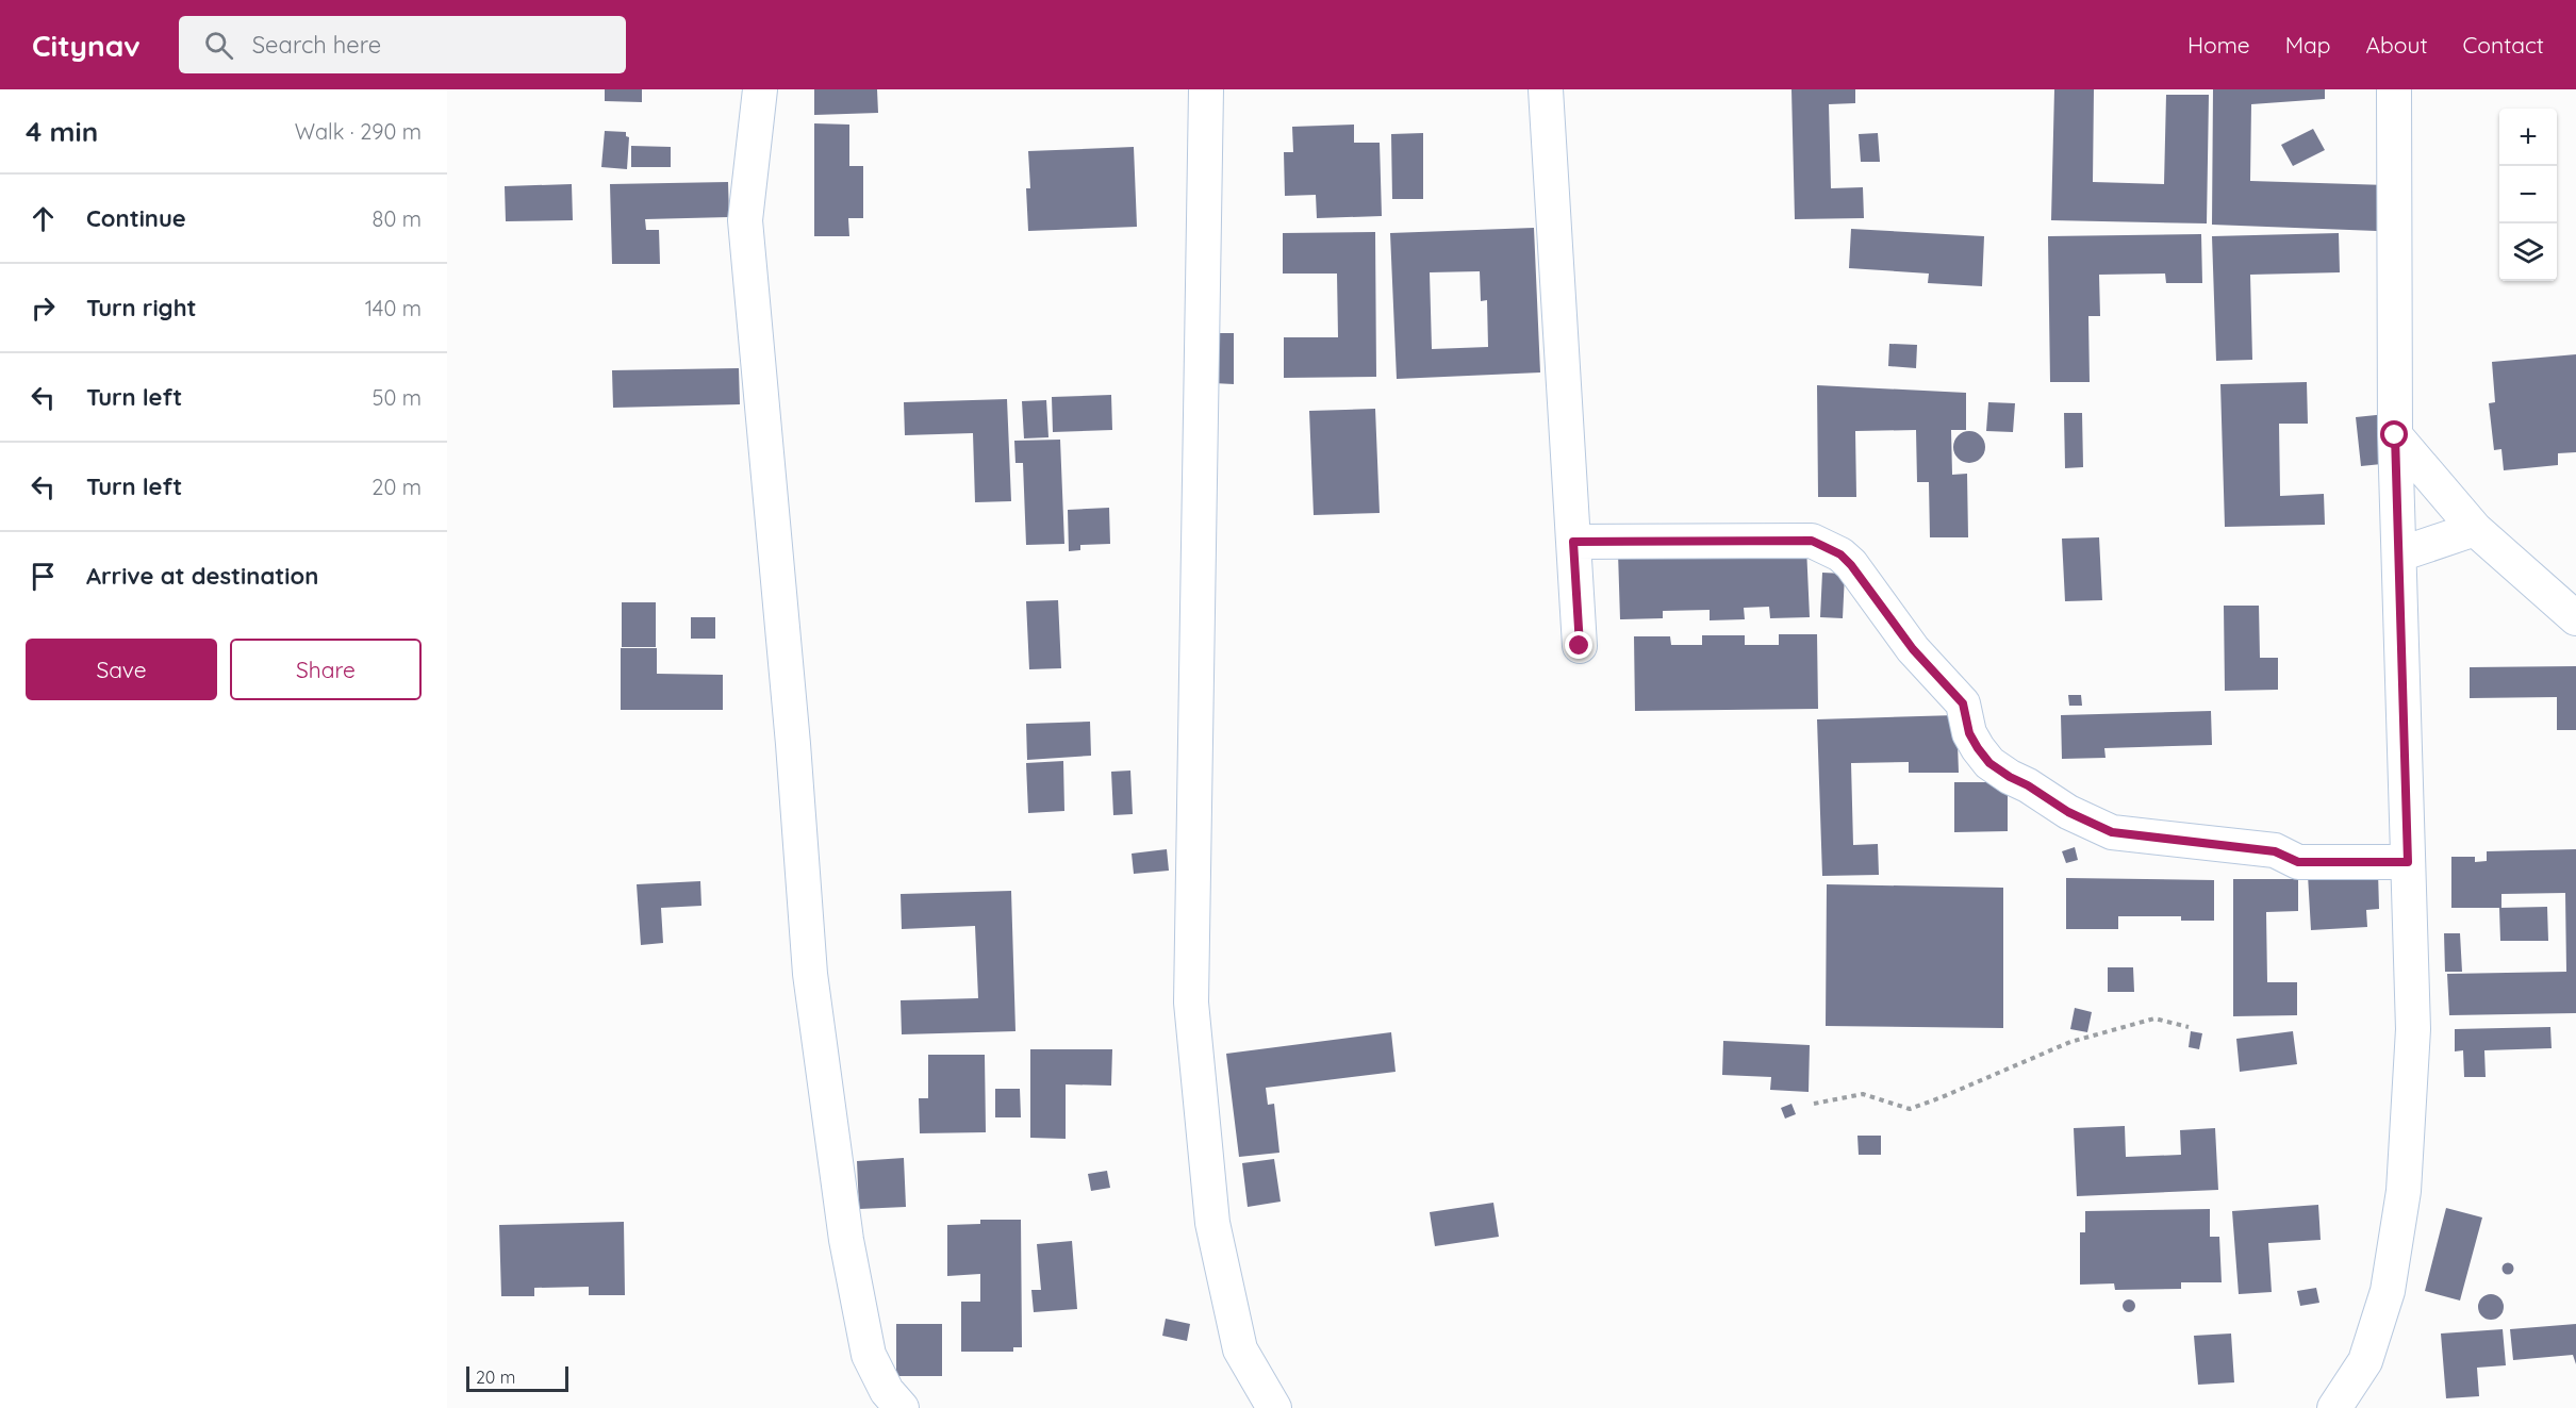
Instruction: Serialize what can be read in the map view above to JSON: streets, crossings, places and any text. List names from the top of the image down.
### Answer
{
  "scale_bar": "20 m",
  "page": {
    "header": "Citynav",
    "search": "Search here",
    "nav": [
      "Home",
      "Map",
      "About",
      "Contact"
    ],
    "heading": ["4 min", "Walk · 290 m"],
    "map_buttons": ["+", "−"],
    "list": [
      ["Continue", "80 m"],
      ["Turn right", "140 m"],
      ["Turn left", "50 m"],
      ["Turn left", "20 m"],
      "Arrive at destination"
    ],
    "buttons": ["Save", "Share"],
    "scale": "20 m"
  }
}
